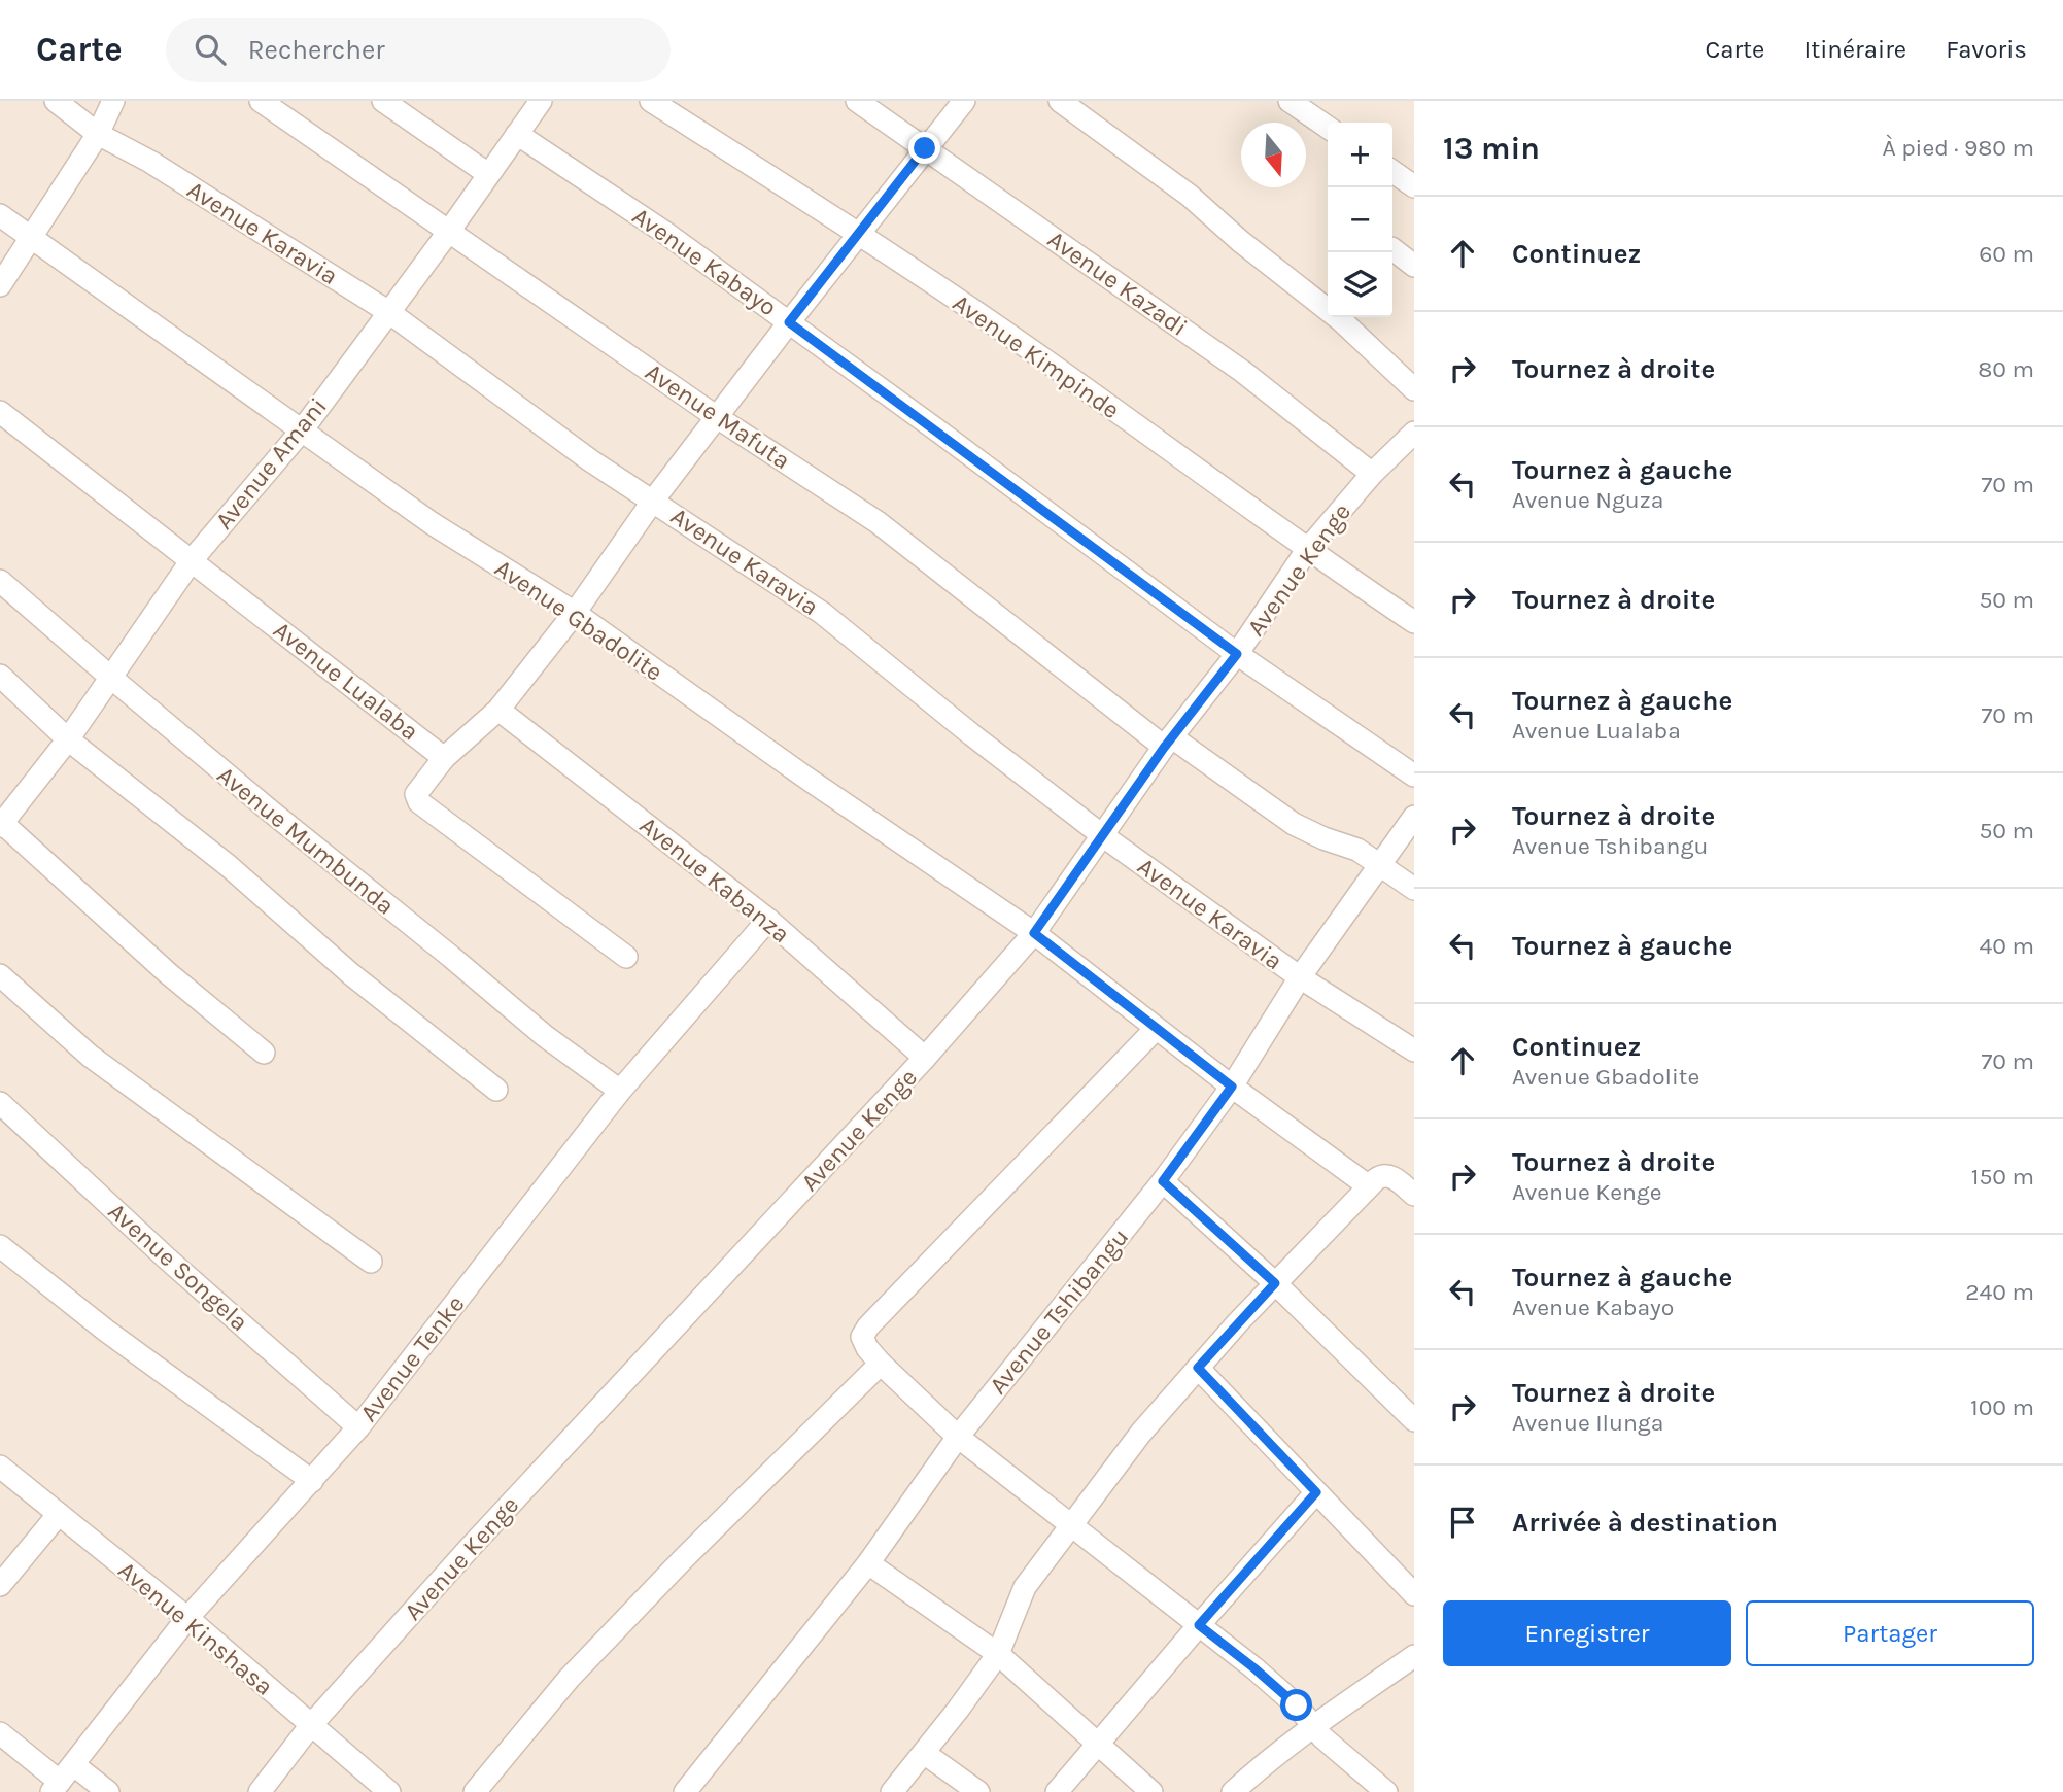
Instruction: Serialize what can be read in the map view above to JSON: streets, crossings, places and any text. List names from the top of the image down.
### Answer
{
  "streets": {
    "street": [
      "Avenue Karavia",
      "Avenue Kabayo",
      "Avenue Kazadi",
      "Avenue Kimpinde",
      "Avenue Mafuta",
      "Avenue Amani",
      "Avenue Kenge",
      "Avenue Gbadolite",
      "Avenue Lualaba",
      "Avenue Mumbunda",
      "Avenue Kabanza",
      "Avenue Songela",
      "Avenue Tshibangu",
      "Avenue Tenke",
      "Avenue Kinshasa"
    ]
  },
  "crossings": [
    ["Avenue Karavia", "Avenue Amani"],
    ["Avenue Karavia", "Avenue Kenge"],
    ["Avenue Karavia", "Avenue Tshibangu"],
    ["Avenue Kabayo", "Avenue Amani"],
    ["Avenue Kabayo", "Avenue Kenge"],
    ["Avenue Kazadi", "Avenue Kenge"],
    ["Avenue Kimpinde", "Avenue Kenge"],
    ["Avenue Mafuta", "Avenue Amani"],
    ["Avenue Mafuta", "Avenue Kenge"],
    ["Avenue Amani", "Avenue Gbadolite"],
    ["Avenue Amani", "Avenue Lualaba"],
    ["Avenue Amani", "Avenue Mumbunda"],
    ["Avenue Kenge", "Avenue Gbadolite"],
    ["Avenue Kenge", "Avenue Kabanza"],
    ["Avenue Kenge", "Avenue Kinshasa"],
    ["Avenue Gbadolite", "Avenue Tshibangu"],
    ["Avenue Mumbunda", "Avenue Tenke"],
    ["Avenue Kabanza", "Avenue Tenke"],
    ["Avenue Songela", "Avenue Tenke"],
    ["Avenue Tenke", "Avenue Kinshasa"]
  ],
  "north": "bottom",
  "page": {
    "header": "Carte",
    "search": "Rechercher",
    "nav": ["Carte", "Itinéraire", "Favoris"],
    "heading": ["13 min", "À pied · 980 m"],
    "map_buttons": ["+", "−"],
    "list": [
      ["Continuez", "60 m"],
      ["Tournez à droite", "80 m"],
      ["Tournez à gauche", "Avenue Nguza", "70 m"],
      ["Tournez à droite", "50 m"],
      ["Tournez à gauche", "Avenue Lualaba", "70 m"],
      ["Tournez à droite", "Avenue Tshibangu", "50 m"],
      ["Tournez à gauche", "40 m"],
      ["Continuez", "Avenue Gbadolite", "70 m"],
      ["Tournez à droite", "Avenue Kenge", "150 m"],
      ["Tournez à gauche", "Avenue Kabayo", "240 m"],
      ["Tournez à droite", "Avenue Ilunga", "100 m"],
      "Arrivée à destination"
    ],
    "buttons": ["Enregistrer", "Partager"]
  }
}
